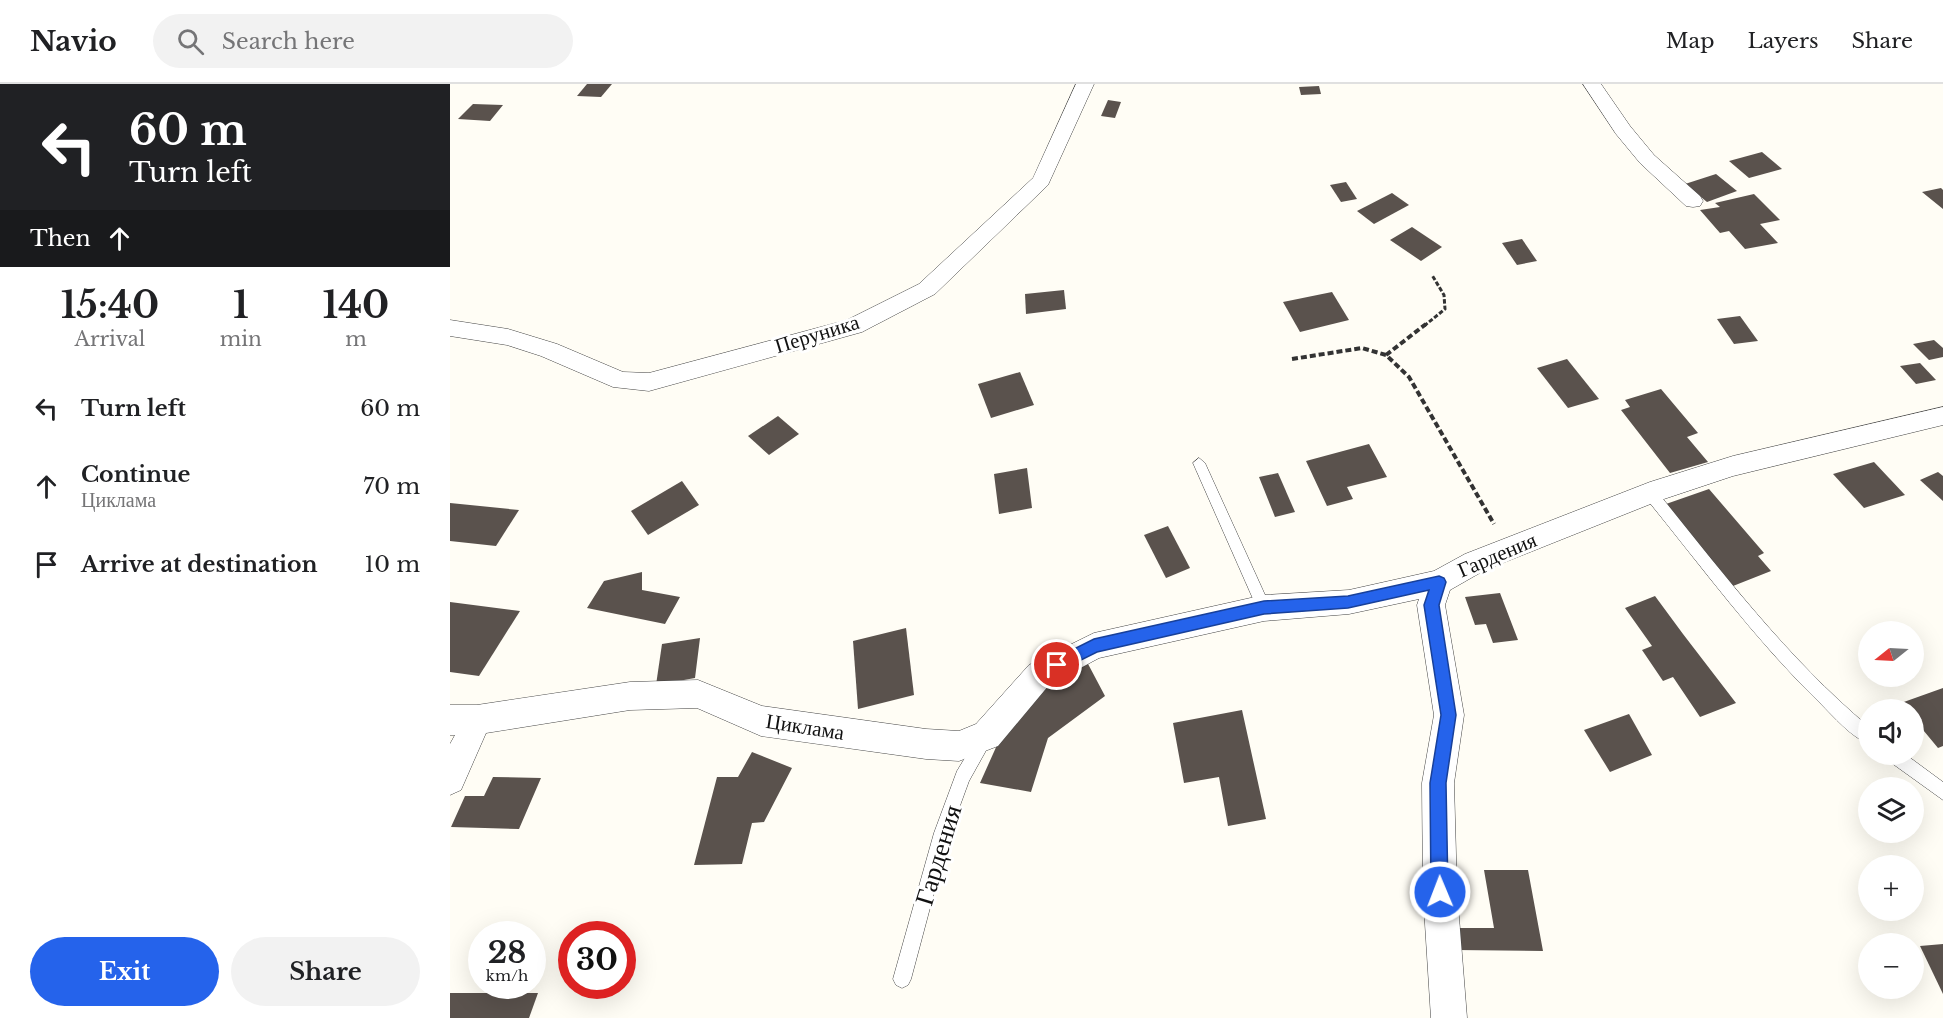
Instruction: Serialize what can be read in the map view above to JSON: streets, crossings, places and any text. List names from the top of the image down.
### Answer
{
  "streets": {
    "street": ["Перуника", "Гардения", "Циклама"]
  },
  "crossings": [
    ["Гардения", "Циклама"]
  ],
  "north": "left",
  "page": {
    "header": "Navio",
    "search": "Search here",
    "nav": ["Map", "Layers", "Share"],
    "turn": ["60 m", "Turn left"],
    "then": "Then",
    "eta": [
      "15:40",
      "Arrival",
      "1",
      "min",
      "140",
      "m"
    ],
    "list": [
      {
        "name": "Turn left",
        "value": "60 m"
      },
      {
        "name": "Continue",
        "note": "Циклама",
        "value": "70 m"
      },
      {
        "name": "Arrive at destination",
        "value": "10 m"
      }
    ],
    "map_buttons": ["+", "−"],
    "speed": "28 km/h",
    "limit": "30",
    "buttons": ["Exit", "Share"]
  }
}
